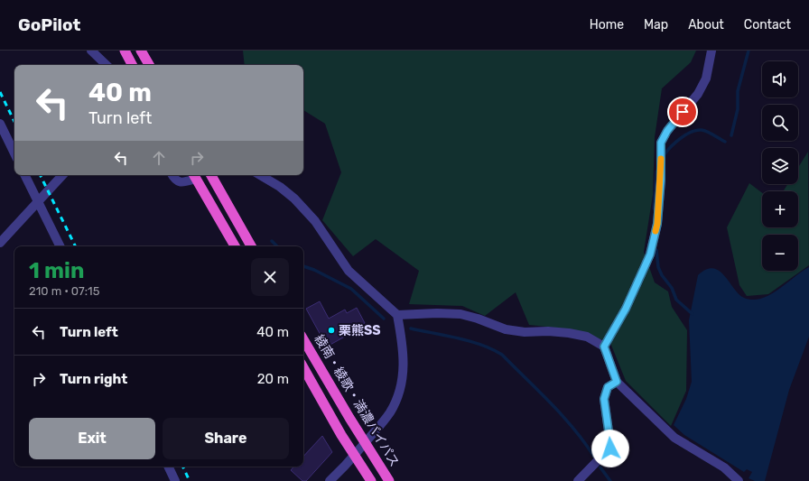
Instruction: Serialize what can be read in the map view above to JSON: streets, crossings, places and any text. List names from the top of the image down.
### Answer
{
  "streets": {
    "highway": ["綾南・綾歌・満濃バイパス"]
  },
  "places": ["栗熊SS"],
  "page": {
    "header": "GoPilot",
    "nav": [
      "Home",
      "Map",
      "About",
      "Contact"
    ],
    "map_buttons": ["+", "−"],
    "turn": ["40 m", "Turn left"],
    "heading": ["1 min", "210 m · 07:15"],
    "list": [
      {
        "name": "Turn left",
        "value": "40 m"
      },
      {
        "name": "Turn right",
        "value": "20 m"
      }
    ],
    "buttons": ["Exit", "Share"]
  }
}
